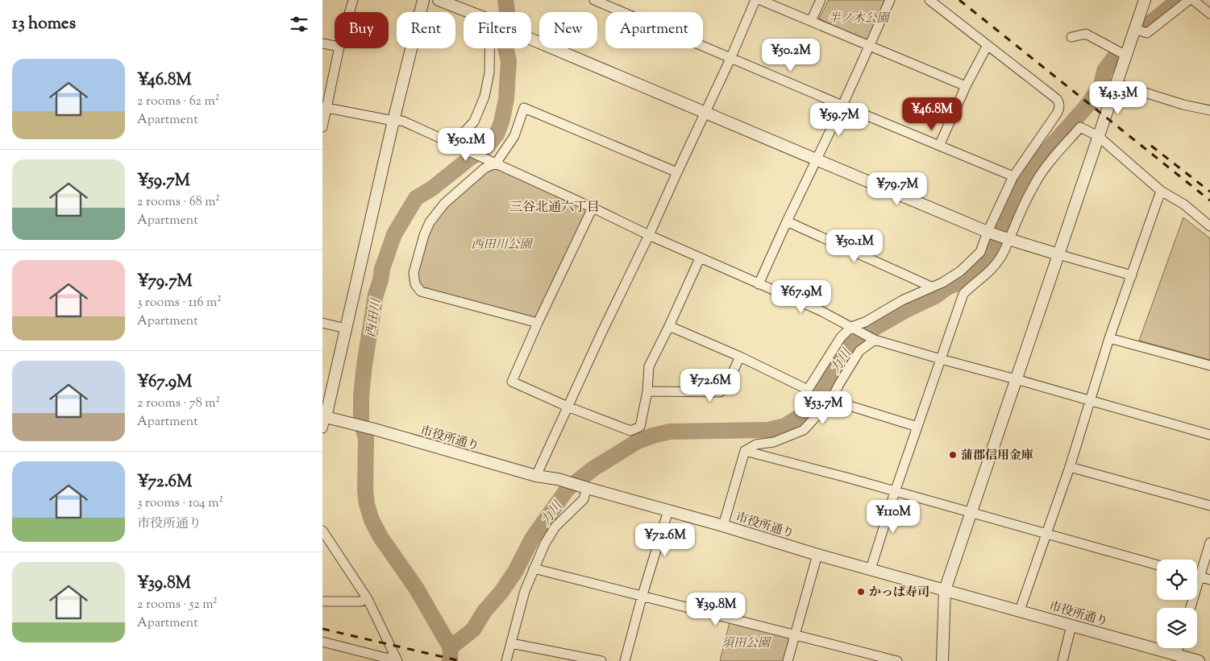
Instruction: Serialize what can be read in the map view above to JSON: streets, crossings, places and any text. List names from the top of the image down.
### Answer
{
  "streets": {
    "street": ["市役所通り"]
  },
  "districts": ["三谷北通六丁目"],
  "water": ["西田川", "力川"],
  "parks": ["半ノ木公園", "西田川公園", "須田公園"],
  "places": ["蒲郡信用金庫", "かっぱ寿司"],
  "page": {
    "heading": "13 homes",
    "chip": [
      "Buy",
      "Rent",
      "Filters",
      "New",
      "Apartment"
    ],
    "price": [
      "¥50.2M",
      "¥43.3M",
      "¥46.8M",
      "¥59.7M",
      "¥50.1M",
      "¥79.7M",
      "¥50.1M",
      "¥67.9M",
      "¥72.6M",
      "¥53.7M",
      "¥110M",
      "¥72.6M",
      "¥39.8M"
    ],
    "list": [
      {
        "name": "¥46.8M",
        "note": "2 rooms · 62 m² · Apartment"
      },
      {
        "name": "¥59.7M",
        "note": "2 rooms · 68 m² · Apartment"
      },
      {
        "name": "¥79.7M",
        "note": "3 rooms · 116 m² · Apartment"
      },
      {
        "name": "¥67.9M",
        "note": "2 rooms · 78 m² · Apartment"
      },
      {
        "name": "¥72.6M",
        "note": "3 rooms · 104 m² · 市役所通り"
      },
      {
        "name": "¥39.8M",
        "note": "2 rooms · 52 m² · Apartment"
      }
    ]
  }
}
